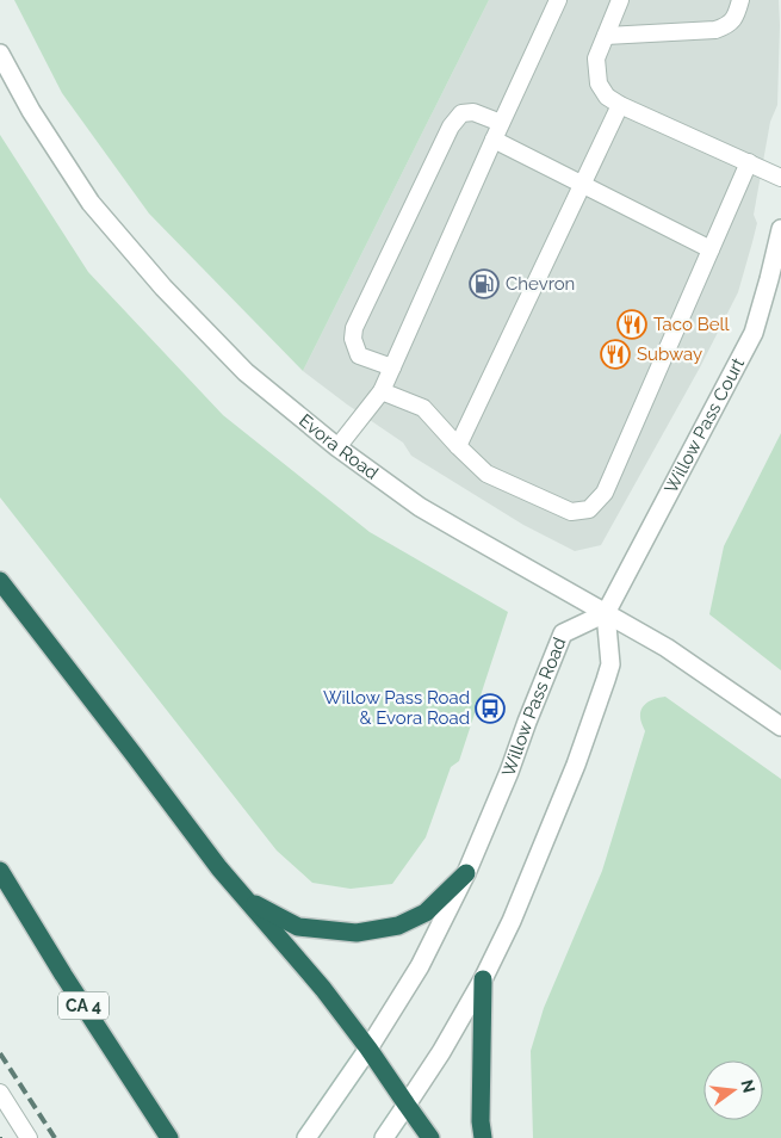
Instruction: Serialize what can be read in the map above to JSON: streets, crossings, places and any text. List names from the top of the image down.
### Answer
{
  "streets": {
    "highway": ["CA 4"],
    "street": ["Willow Pass Court", "Evora Road", "Willow Pass Road"]
  },
  "crossings": [
    ["Willow Pass Court", "Evora Road"],
    ["Willow Pass Court", "Willow Pass Road"],
    ["Evora Road", "Willow Pass Road"]
  ],
  "places": {
    "fuel station": ["Chevron"],
    "restaurant": ["Taco Bell", "Subway"],
    "bus stop": ["Willow Pass Road & Evora Road"]
  },
  "north": "right"
}
